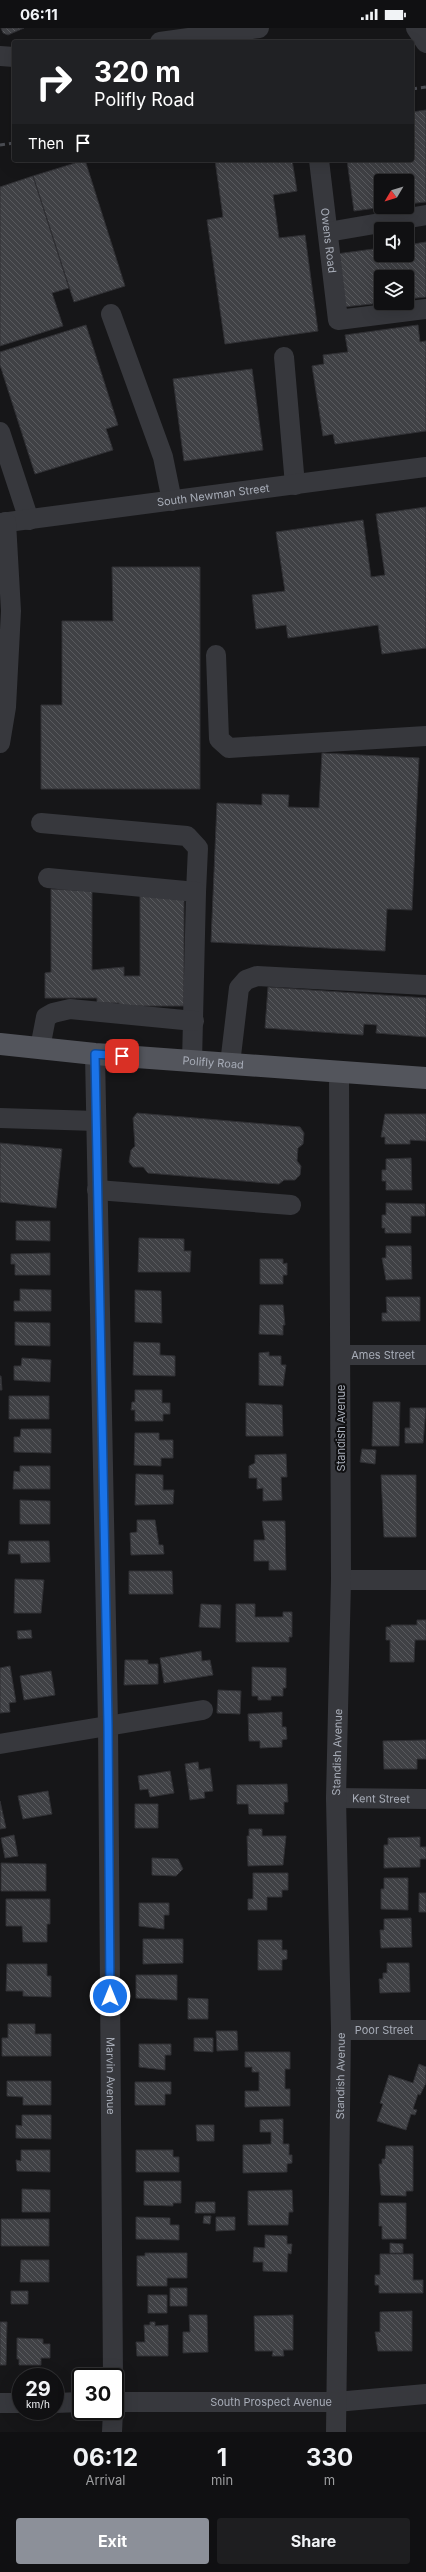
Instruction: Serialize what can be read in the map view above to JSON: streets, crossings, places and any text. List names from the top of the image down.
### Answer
{
  "streets": {
    "main road": ["Polifly Road"],
    "street": [
      "Owens Road",
      "South Newman Street",
      "Ames Street",
      "Standish Avenue",
      "Kent Street",
      "Poor Street",
      "Marvin Avenue",
      "South Prospect Avenue"
    ]
  },
  "crossings": [
    ["Polifly Road", "Standish Avenue"],
    ["Polifly Road", "Marvin Avenue"],
    ["Ames Street", "Standish Avenue"],
    ["Standish Avenue", "Kent Street"],
    ["Standish Avenue", "Poor Street"],
    ["Standish Avenue", "South Prospect Avenue"]
  ],
  "north": "bottom left",
  "page": {
    "status": "06:11",
    "turn": ["320 m", "Polifly Road"],
    "then": "Then",
    "speed": "29 km/h",
    "limit": "30",
    "eta": [
      "06:12",
      "Arrival",
      "1",
      "min",
      "330",
      "m"
    ],
    "buttons": ["Exit", "Share"]
  }
}
